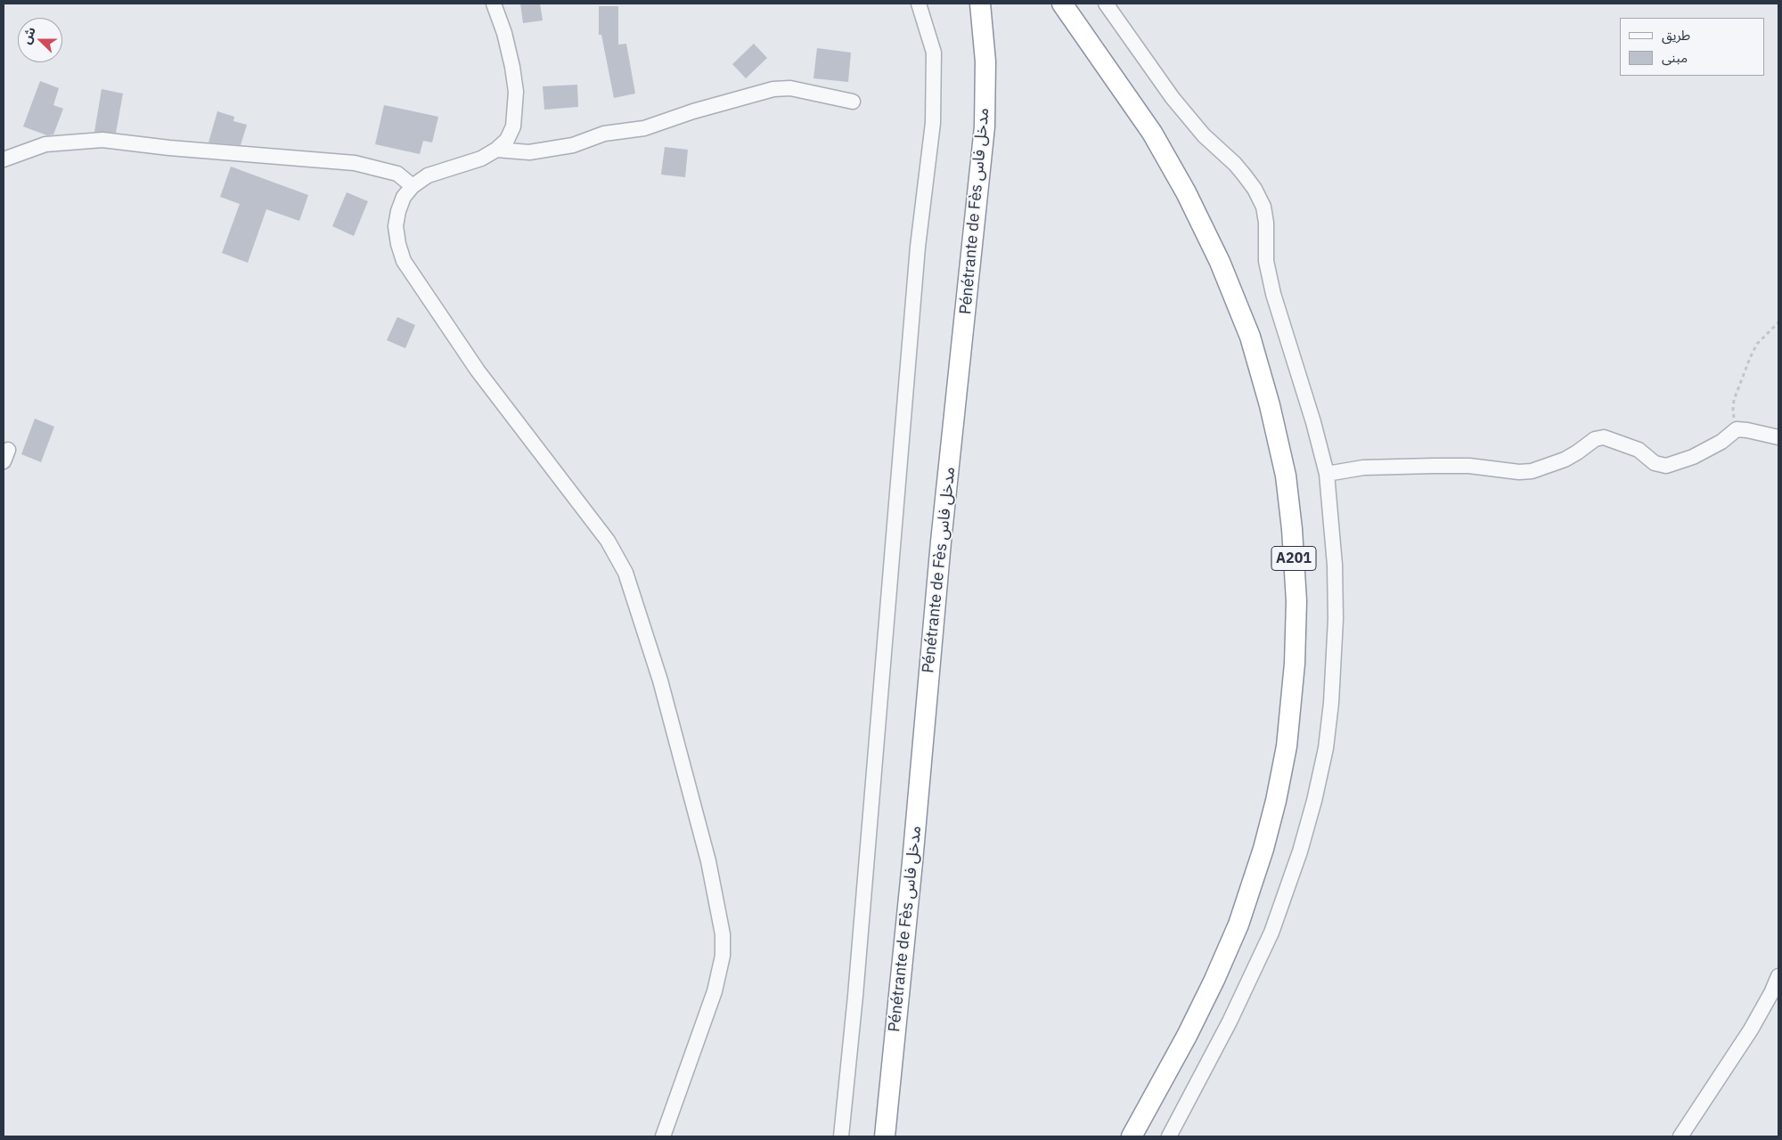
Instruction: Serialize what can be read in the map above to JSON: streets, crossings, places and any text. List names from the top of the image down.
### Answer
{
  "streets": {
    "highway": ["Pénétrante de Fès مدخل فاس", "A201"]
  },
  "legend": ["طريق", "مبنى"],
  "north": "left"
}
